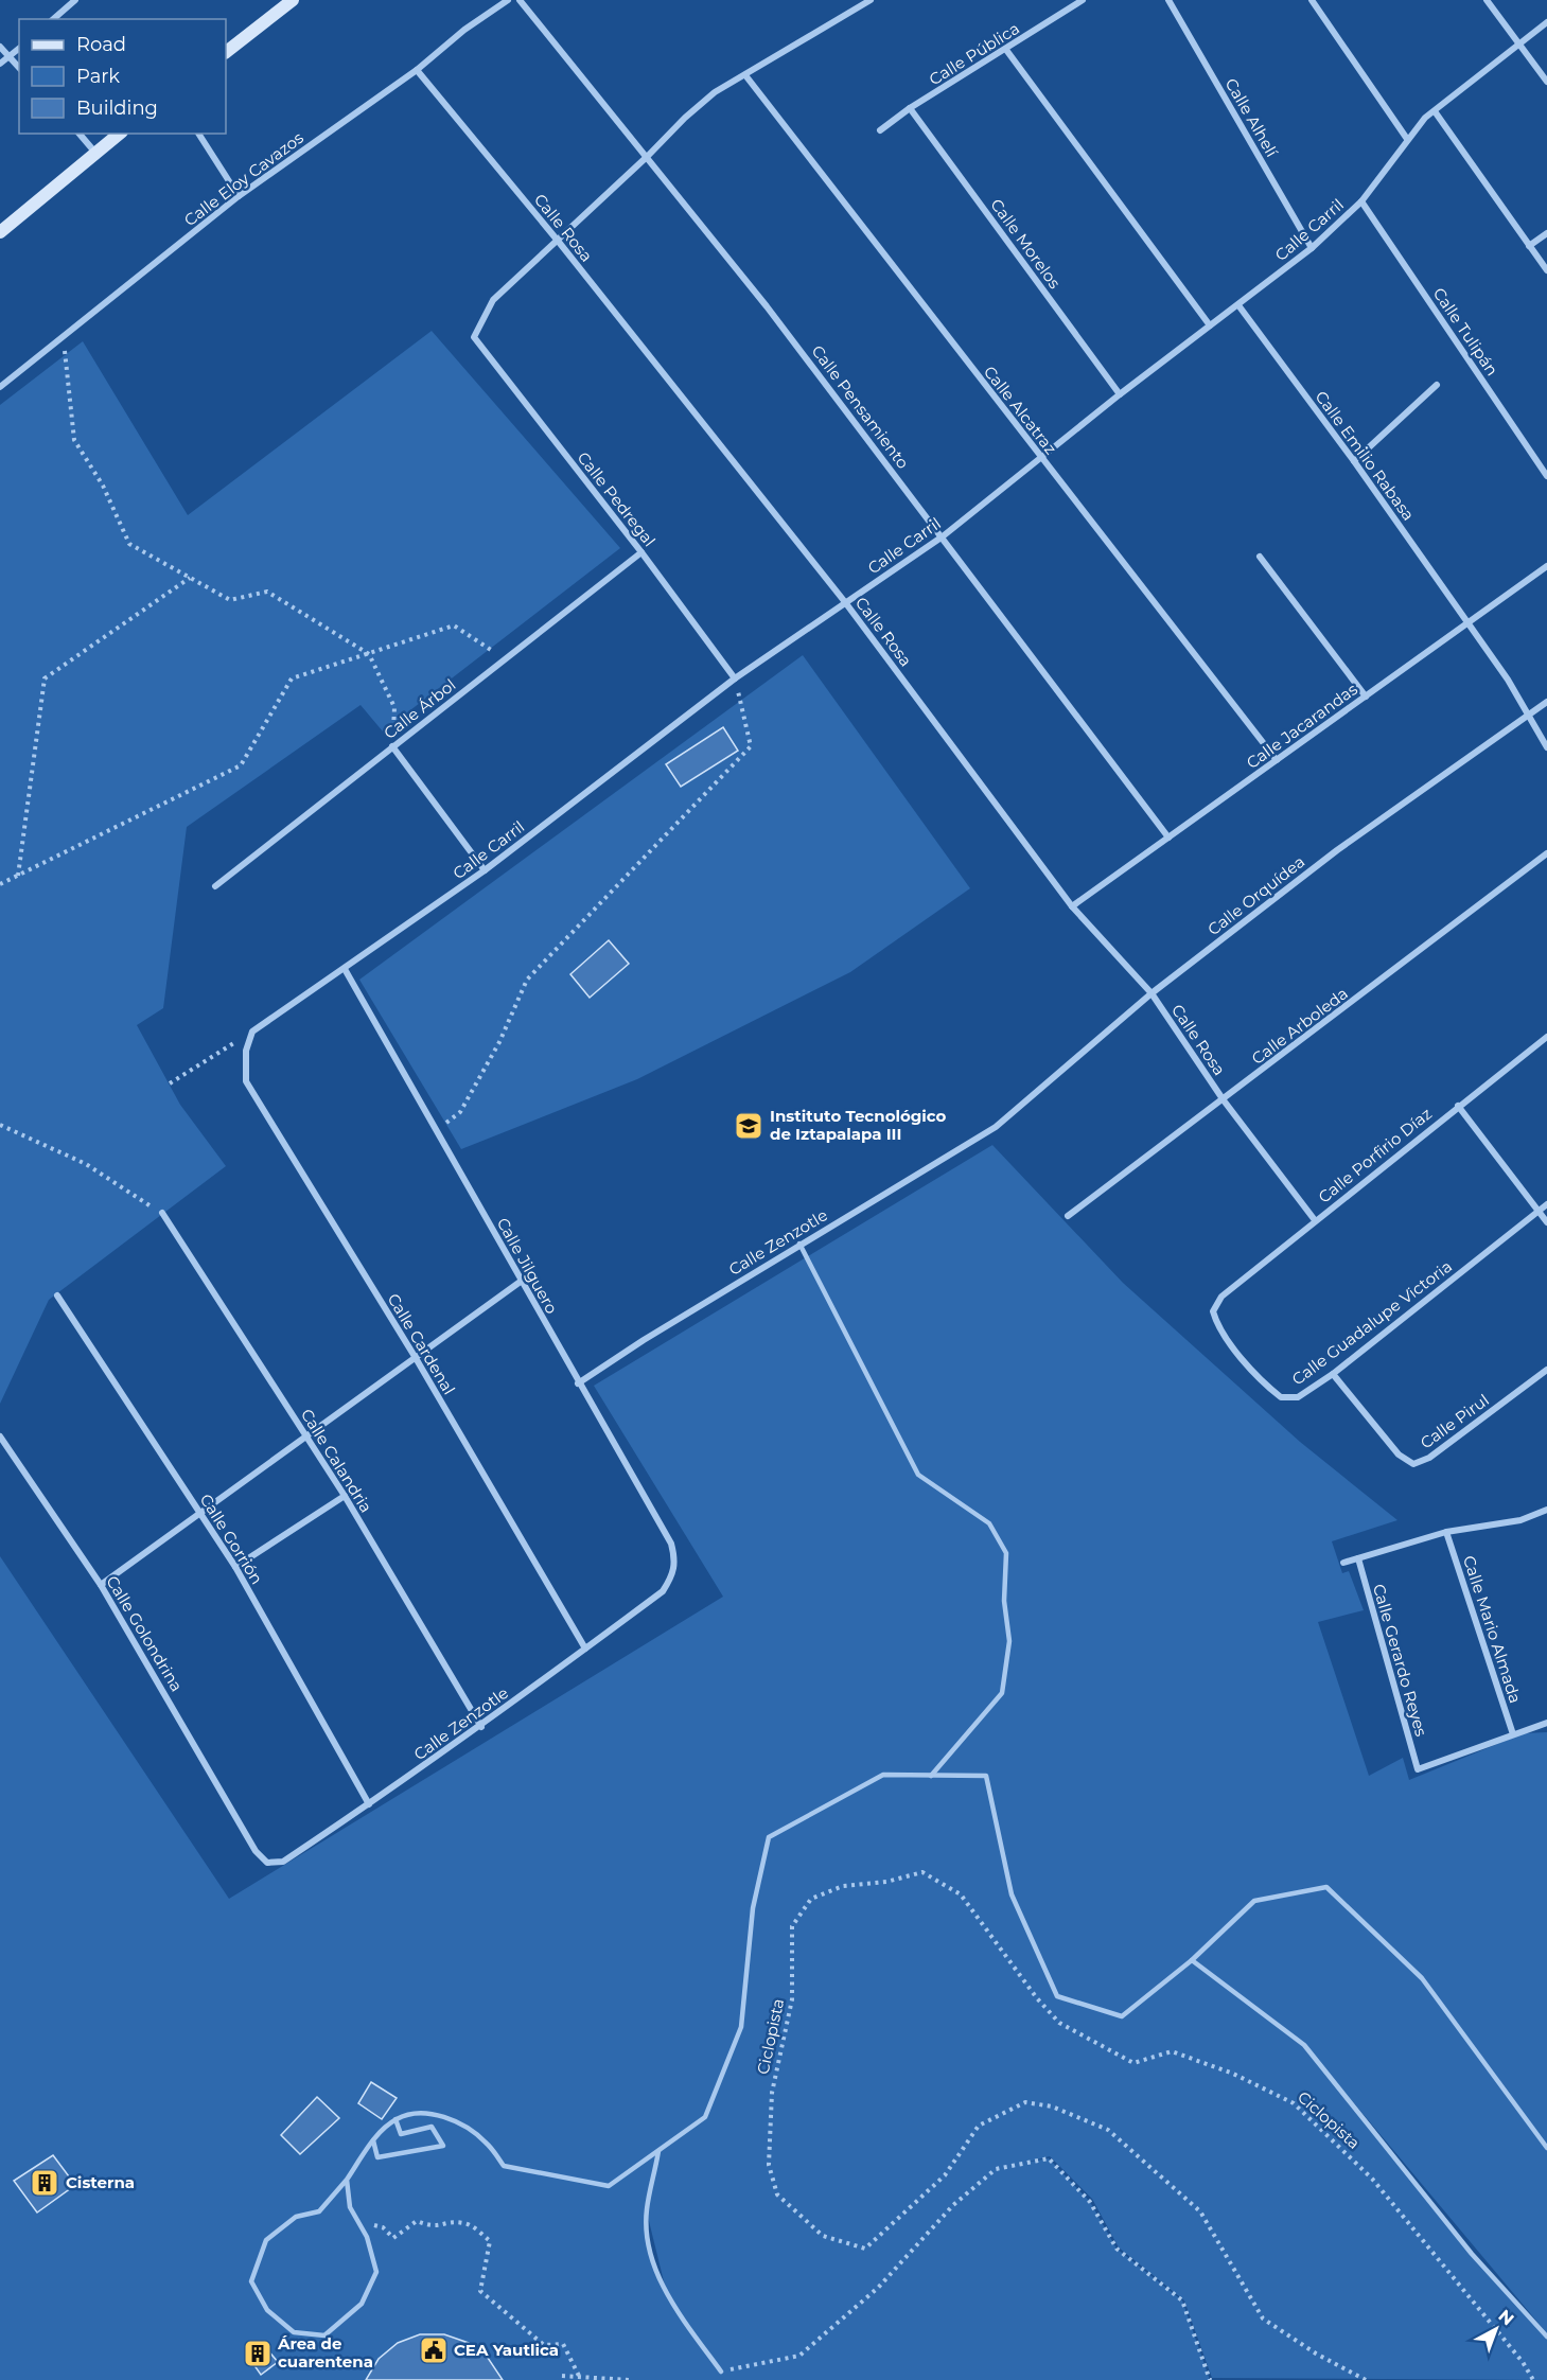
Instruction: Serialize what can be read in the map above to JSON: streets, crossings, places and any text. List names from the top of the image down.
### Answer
{
  "streets": {
    "street": [
      "Calle Pública",
      "Calle Alhelí",
      "Calle Eloy Cavazos",
      "Calle Rosa",
      "Calle Carril",
      "Calle Morelos",
      "Calle Tulipán",
      "Calle Pensamiento",
      "Calle Alcatraz",
      "Calle Emilio Rabasa",
      "Calle Pedregal",
      "Calle Árbol",
      "Calle Jacarandas",
      "Calle Orquídea",
      "Calle Arboleda",
      "Calle Porfirio Díaz",
      "Calle Zenzotle",
      "Calle Jilguero",
      "Calle Guadalupe Victoria",
      "Calle Cardenal",
      "Calle Pirul",
      "Calle Calandria",
      "Calle Gorrión",
      "Calle Mario Almada",
      "Calle Golondrina",
      "Calle Gerardo Reyes"
    ],
    "path": ["Ciclopista"]
  },
  "crossings": [
    ["Calle Pública", "Calle Morelos"],
    ["Calle Alhelí", "Calle Carril"],
    ["Calle Eloy Cavazos", "Calle Rosa"],
    ["Calle Rosa", "Calle Carril"],
    ["Calle Rosa", "Calle Pedregal"],
    ["Calle Rosa", "Calle Jacarandas"],
    ["Calle Rosa", "Calle Orquídea"],
    ["Calle Rosa", "Calle Arboleda"],
    ["Calle Rosa", "Calle Porfirio Díaz"],
    ["Calle Carril", "Calle Morelos"],
    ["Calle Carril", "Calle Tulipán"],
    ["Calle Carril", "Calle Pensamiento"],
    ["Calle Carril", "Calle Alcatraz"],
    ["Calle Carril", "Calle Emilio Rabasa"],
    ["Calle Carril", "Calle Pedregal"],
    ["Calle Carril", "Calle Jilguero"],
    ["Calle Carril", "Calle Cardenal"],
    ["Calle Pensamiento", "Calle Jacarandas"],
    ["Calle Alcatraz", "Calle Jacarandas"],
    ["Calle Emilio Rabasa", "Calle Jacarandas"],
    ["Calle Emilio Rabasa", "Calle Orquídea"],
    ["Calle Pedregal", "Calle Árbol"],
    ["Calle Orquídea", "Calle Zenzotle"],
    ["Calle Porfirio Díaz", "Calle Guadalupe Victoria"],
    ["Calle Zenzotle", "Calle Jilguero"],
    ["Calle Zenzotle", "Calle Cardenal"],
    ["Calle Zenzotle", "Calle Calandria"],
    ["Calle Zenzotle", "Calle Gorrión"],
    ["Calle Zenzotle", "Calle Golondrina"],
    ["Calle Guadalupe Victoria", "Calle Pirul"],
    ["Calle Mario Almada", "Calle Gerardo Reyes"]
  ],
  "places": {
    "school or university": ["Instituto Tecnológico de Iztapalapa III"],
    "building": ["Cisterna", "Área de cuarentena"],
    "public building": ["CEA Yautlica"]
  },
  "legend": ["Road", "Park", "Building"],
  "north": "top right"
}
